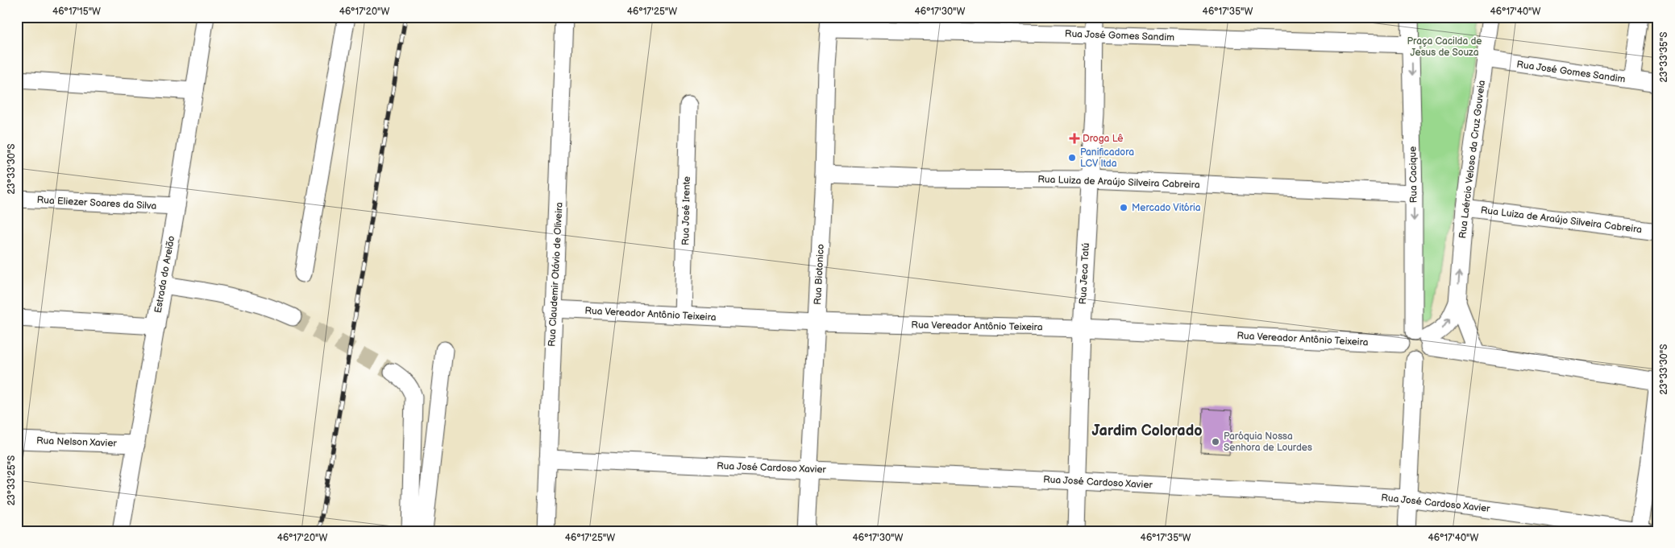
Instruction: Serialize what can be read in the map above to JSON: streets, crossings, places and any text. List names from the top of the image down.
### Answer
{
  "streets": {
    "street": [
      "Rua José Gomes Sandim",
      "Rua Laércio Veloso da Cruz Gouveia",
      "Rua Cacique",
      "Rua Luiza de Araújo Silveira Cabreira",
      "Rua Eliezer Soares da Silva",
      "Rua José Irente",
      "Rua Jeca Tatú",
      "Estrada do Areião",
      "Rua Claudemir Otávio de Oliveira",
      "Rua Biotonico",
      "Rua Vereador Antônio Teixeira",
      "Rua Nelson Xavier",
      "Rua José Cardoso Xavier"
    ]
  },
  "crossings": [
    ["Rua José Gomes Sandim", "Rua Laércio Veloso da Cruz Gouveia"],
    ["Rua José Gomes Sandim", "Rua Cacique"],
    ["Rua José Gomes Sandim", "Rua Jeca Tatú"],
    ["Rua José Gomes Sandim", "Rua Biotonico"],
    ["Rua Laércio Veloso da Cruz Gouveia", "Rua Cacique"],
    ["Rua Laércio Veloso da Cruz Gouveia", "Rua Luiza de Araújo Silveira Cabreira"],
    ["Rua Laércio Veloso da Cruz Gouveia", "Rua Vereador Antônio Teixeira"],
    ["Rua Cacique", "Rua Luiza de Araújo Silveira Cabreira"],
    ["Rua Cacique", "Rua Vereador Antônio Teixeira"],
    ["Rua Luiza de Araújo Silveira Cabreira", "Rua Jeca Tatú"],
    ["Rua Luiza de Araújo Silveira Cabreira", "Rua Biotonico"],
    ["Rua Eliezer Soares da Silva", "Estrada do Areião"],
    ["Rua José Irente", "Rua Vereador Antônio Teixeira"],
    ["Rua Jeca Tatú", "Rua Vereador Antônio Teixeira"],
    ["Rua Jeca Tatú", "Rua José Cardoso Xavier"],
    ["Estrada do Areião", "Rua Nelson Xavier"],
    ["Rua Claudemir Otávio de Oliveira", "Rua Vereador Antônio Teixeira"],
    ["Rua Claudemir Otávio de Oliveira", "Rua José Cardoso Xavier"],
    ["Rua Biotonico", "Rua Vereador Antônio Teixeira"],
    ["Rua Biotonico", "Rua José Cardoso Xavier"]
  ],
  "one_way": ["Rua Cacique"],
  "districts": ["Jardim Colorado"],
  "parks": ["Praça Cacilda de Jesus de Souza"],
  "places": {
    "health": ["Droga Lê"],
    "other": ["Panificadora LCV ltda", "Mercado Vitória", "Paróquia Nossa Senhora de Lourdes"]
  },
  "coordinates": [
    "46°17'15\"W",
    "46°17'20\"W",
    "46°17'25\"W",
    "46°17'30\"W",
    "46°17'35\"W",
    "46°17'40\"W",
    "23°33'35\"S",
    "23°33'30\"S",
    "23°33'25\"S"
  ]
}
